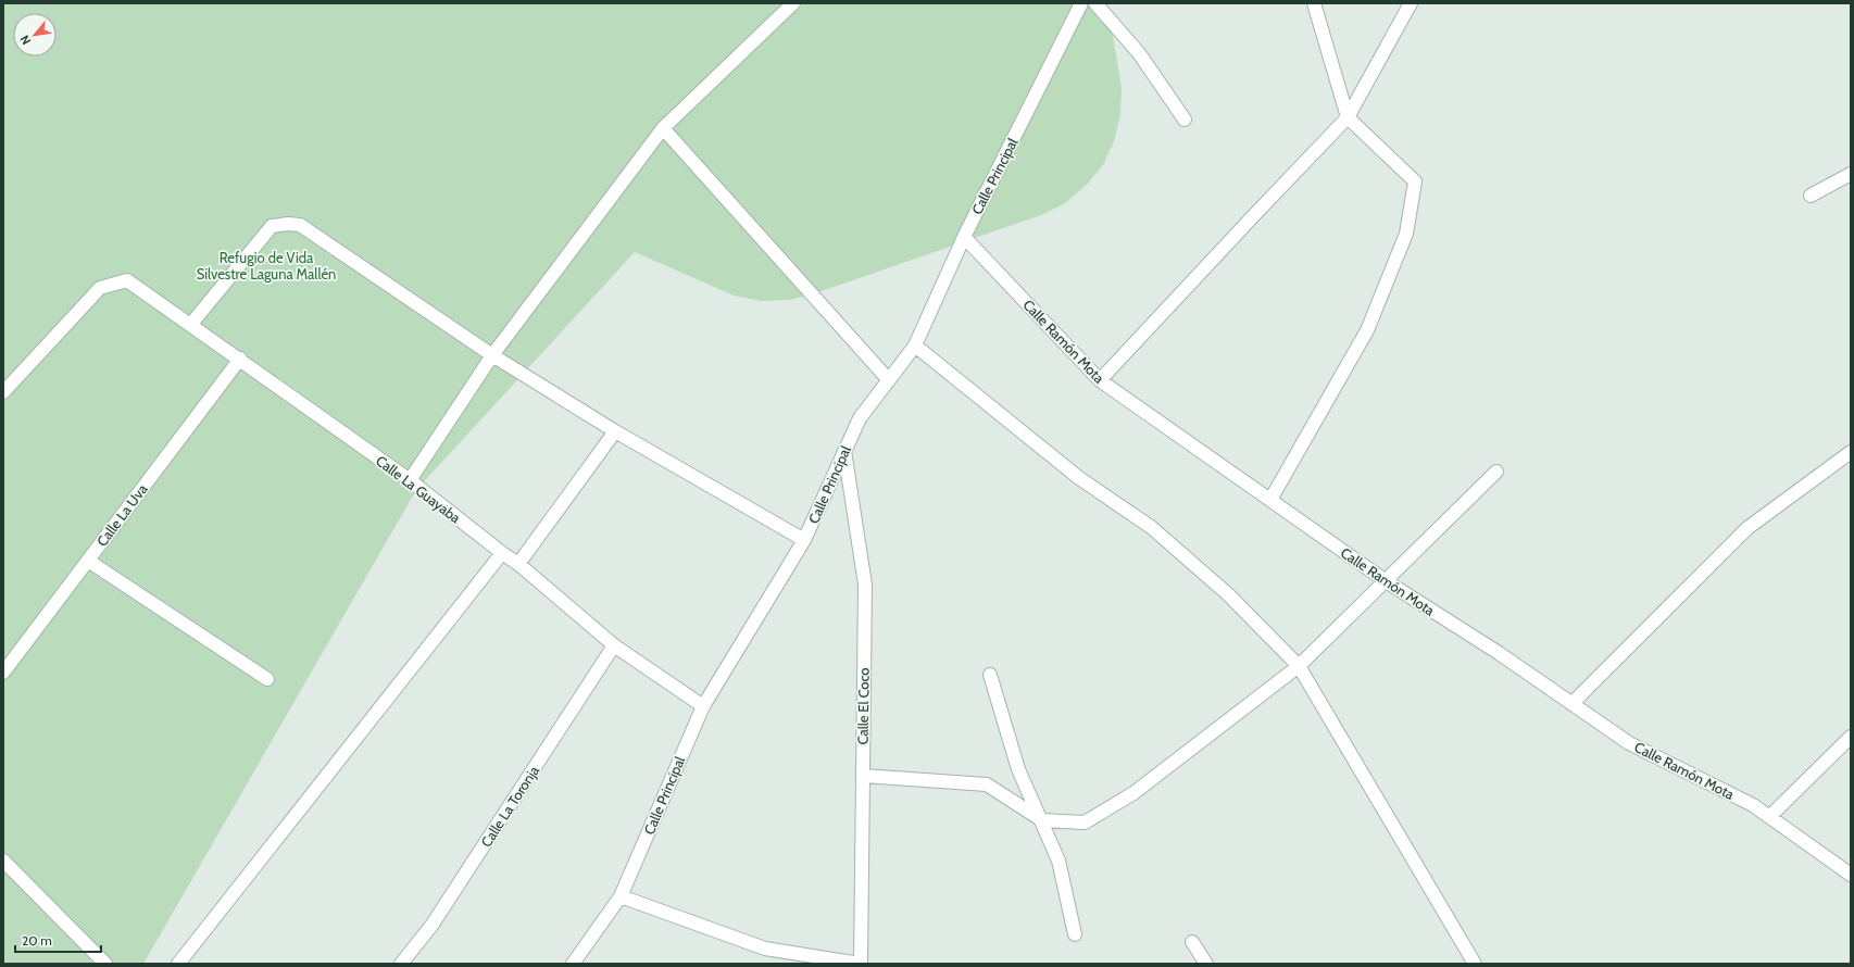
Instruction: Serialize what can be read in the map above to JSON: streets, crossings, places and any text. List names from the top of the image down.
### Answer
{
  "streets": {
    "street": [
      "Calle Principal",
      "Calle Ramón Mota",
      "Calle La Guayaba",
      "Calle La Uva",
      "Calle El Coco",
      "Calle La Toronja"
    ]
  },
  "crossings": [
    ["Calle Principal", "Calle Ramón Mota"],
    ["Calle Principal", "Calle La Guayaba"],
    ["Calle Principal", "Calle El Coco"],
    ["Calle La Guayaba", "Calle La Uva"],
    ["Calle La Guayaba", "Calle La Toronja"]
  ],
  "parks": ["Refugio de Vida Silvestre Laguna Mallén"],
  "scale_bar": "20 m",
  "north": "bottom left"
}
